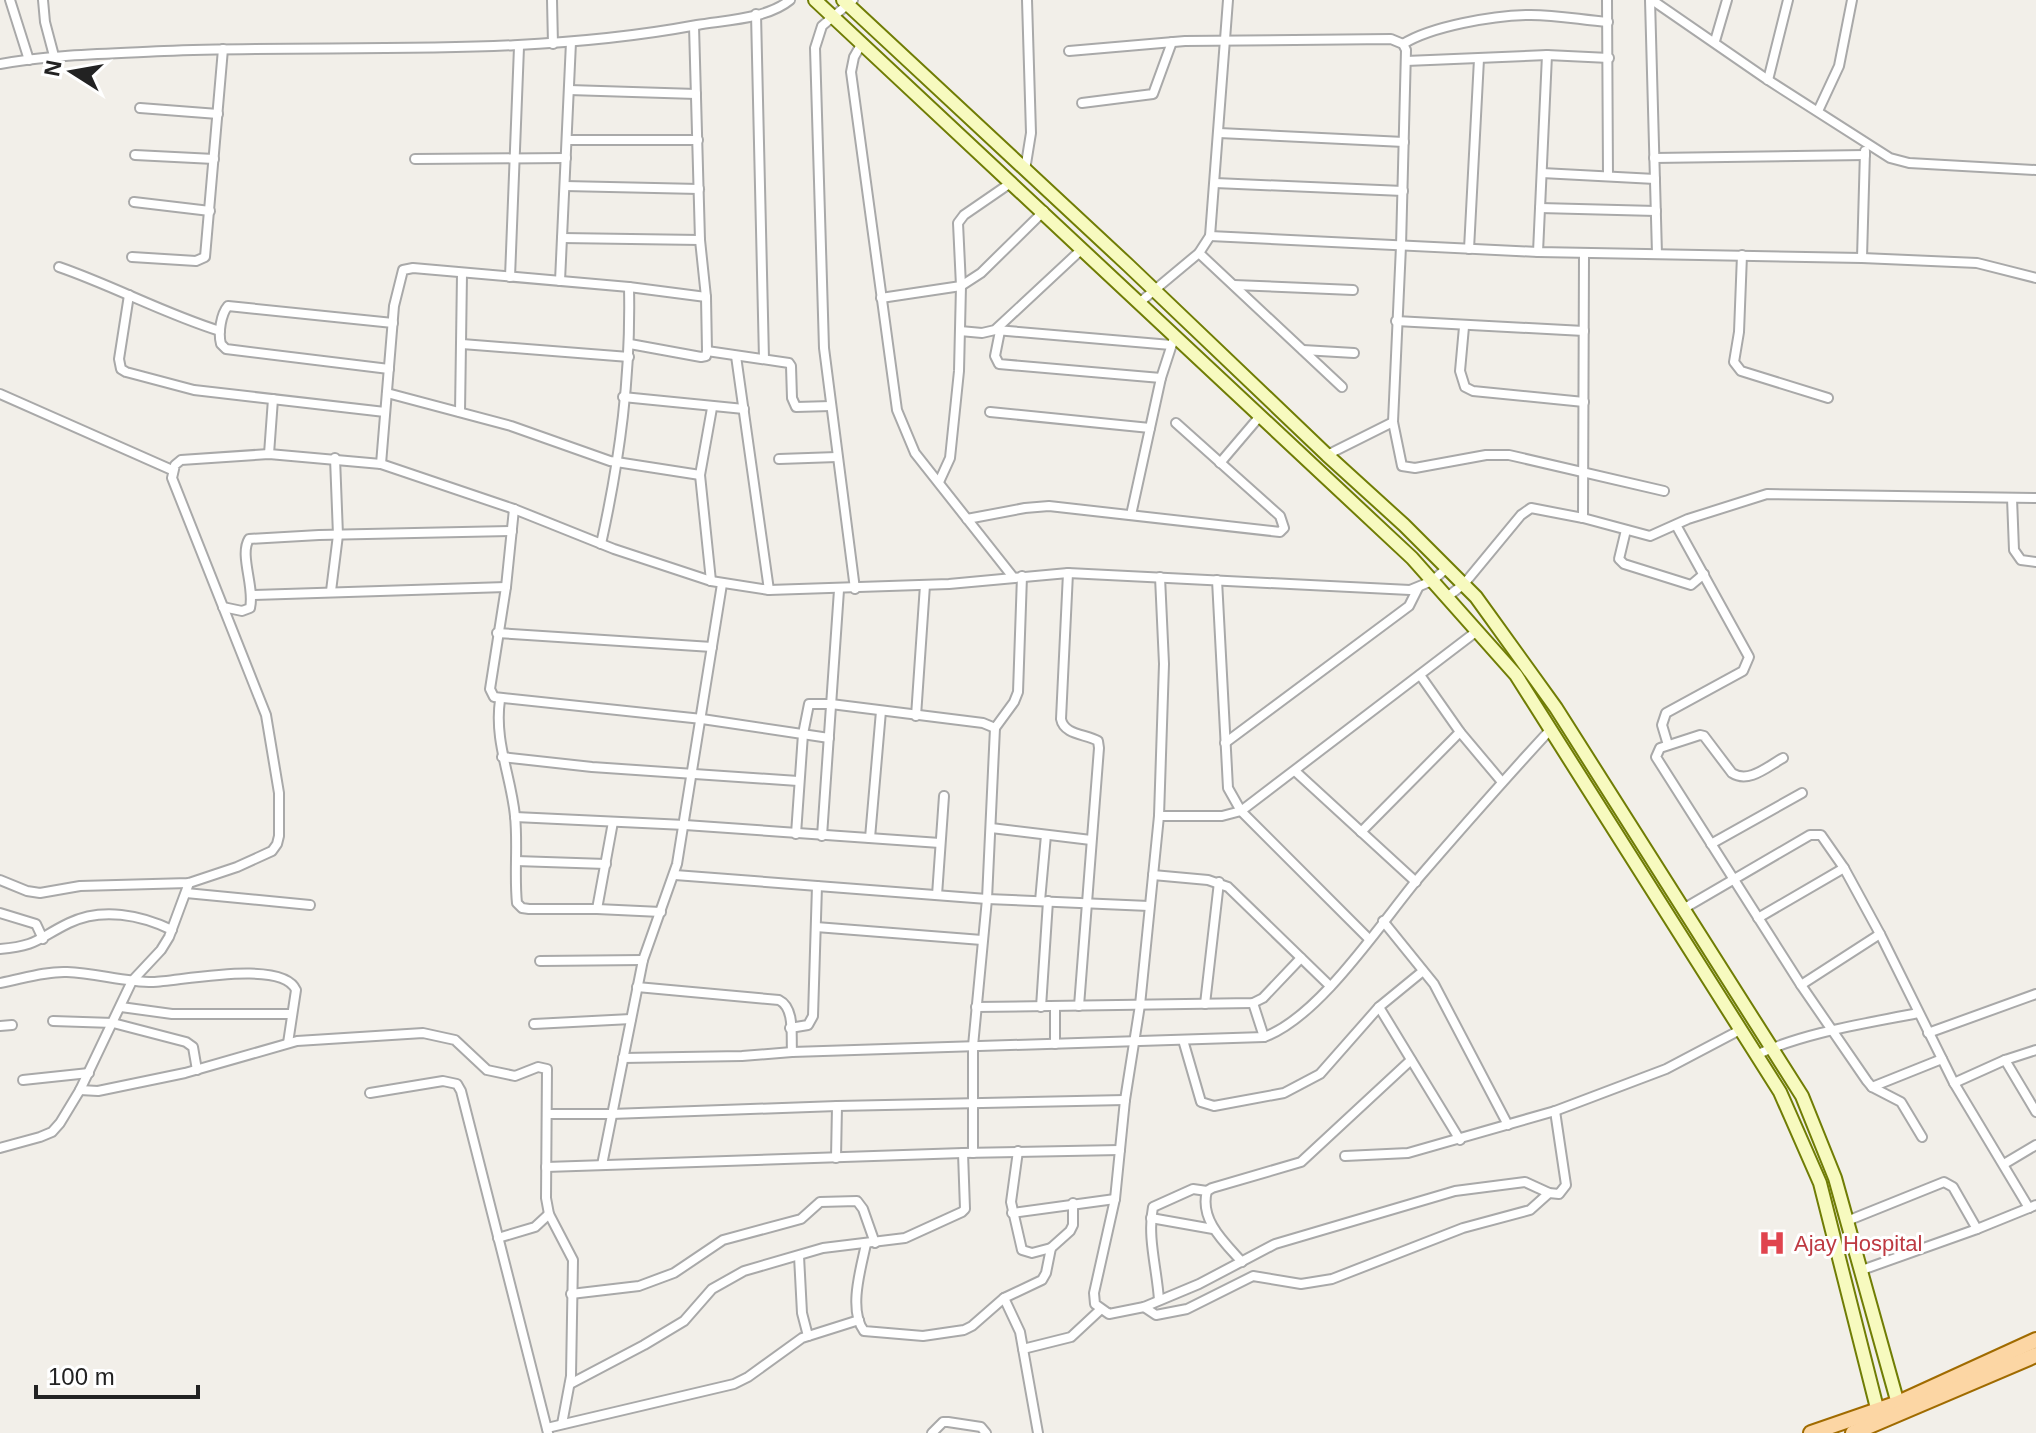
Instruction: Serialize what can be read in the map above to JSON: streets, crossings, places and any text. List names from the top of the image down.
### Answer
{
  "places": {
    "hospital": ["Ajay Hospital"]
  },
  "scale_bar": "100 m",
  "north": "left"
}
